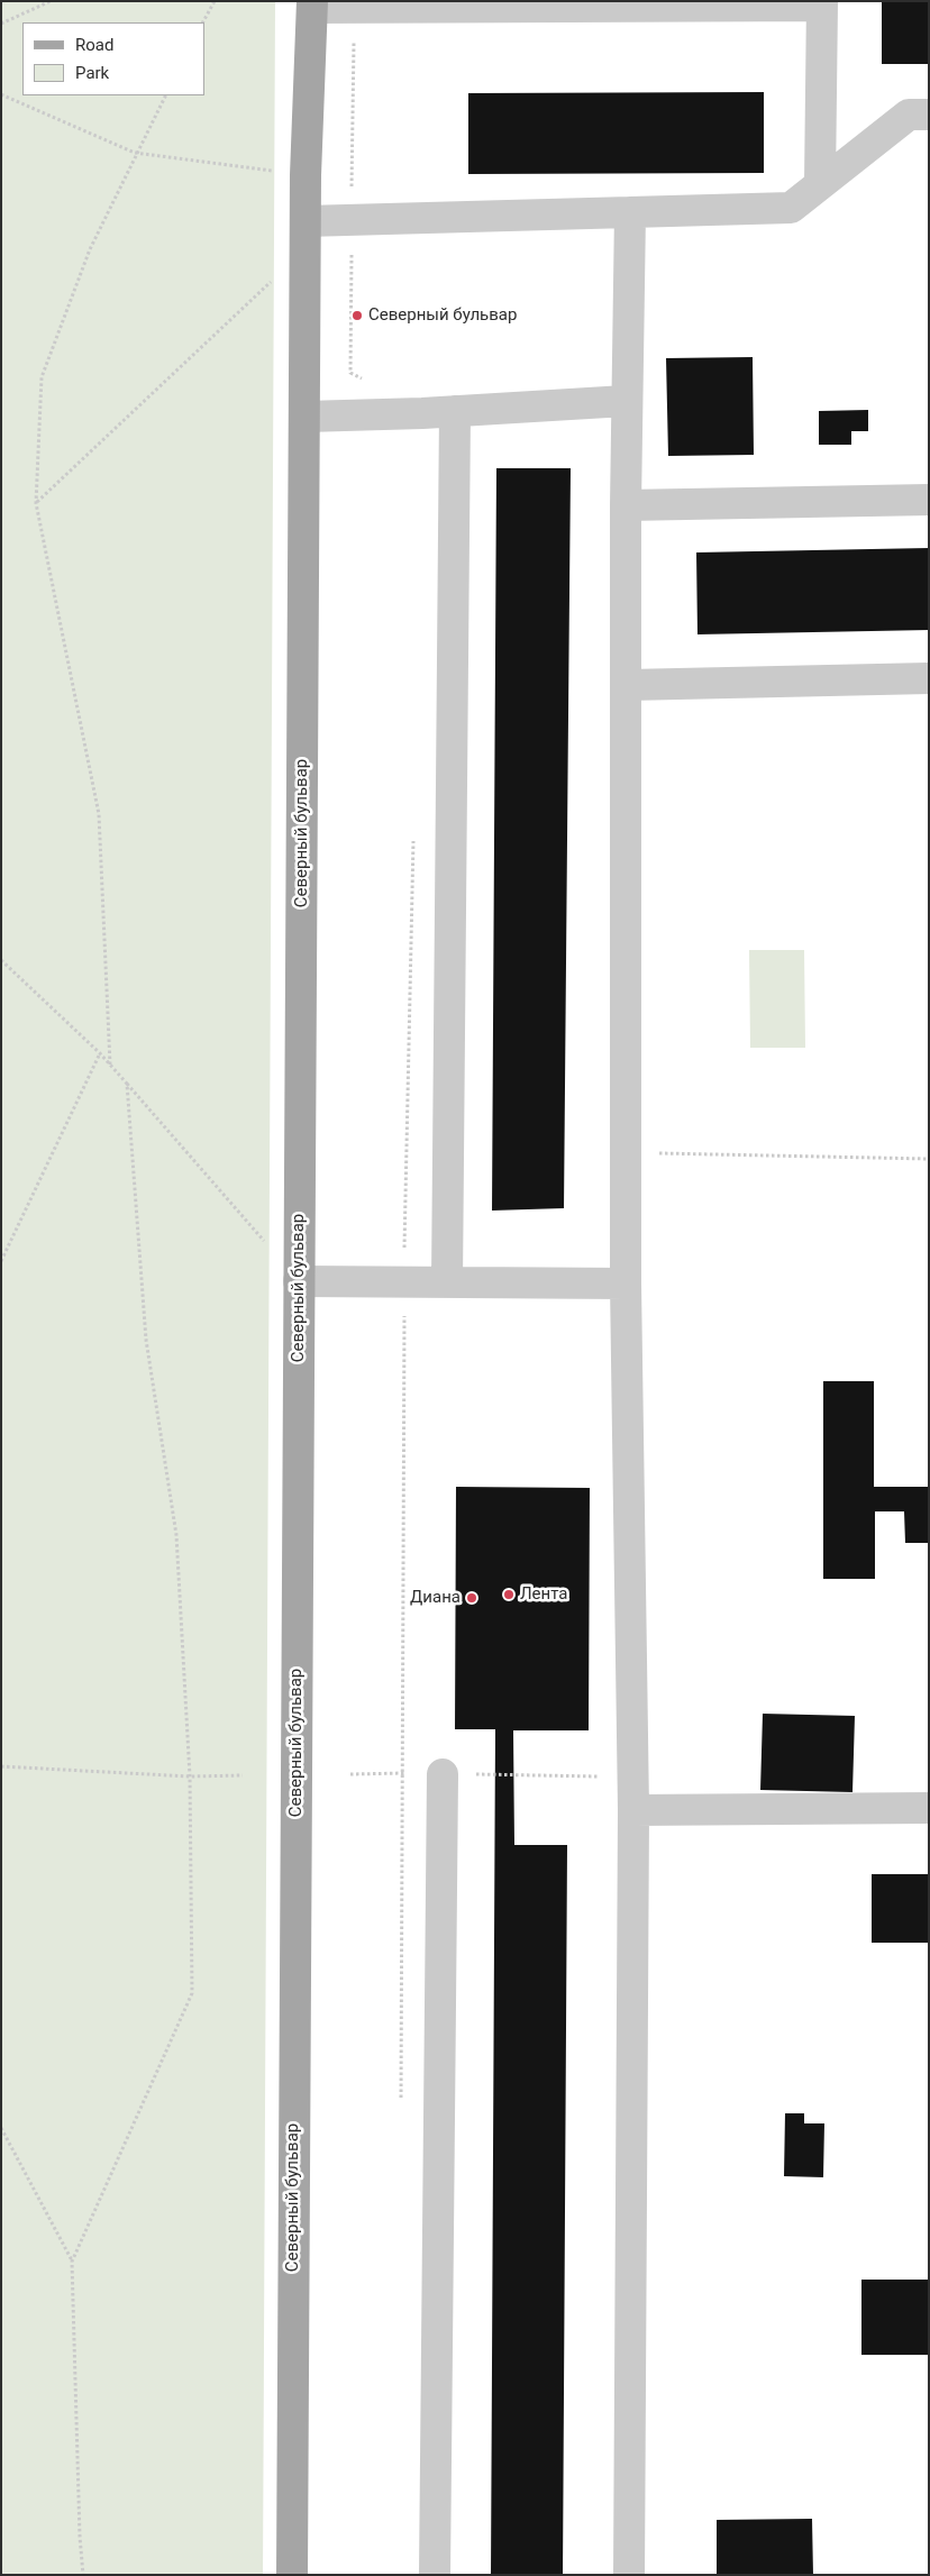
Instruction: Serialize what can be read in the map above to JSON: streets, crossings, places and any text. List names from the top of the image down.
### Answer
{
  "streets": {
    "main road": ["Северный бульвар"]
  },
  "places": ["Северный бульвар", "Лента", "Диана"],
  "legend": ["Road", "Park"]
}
